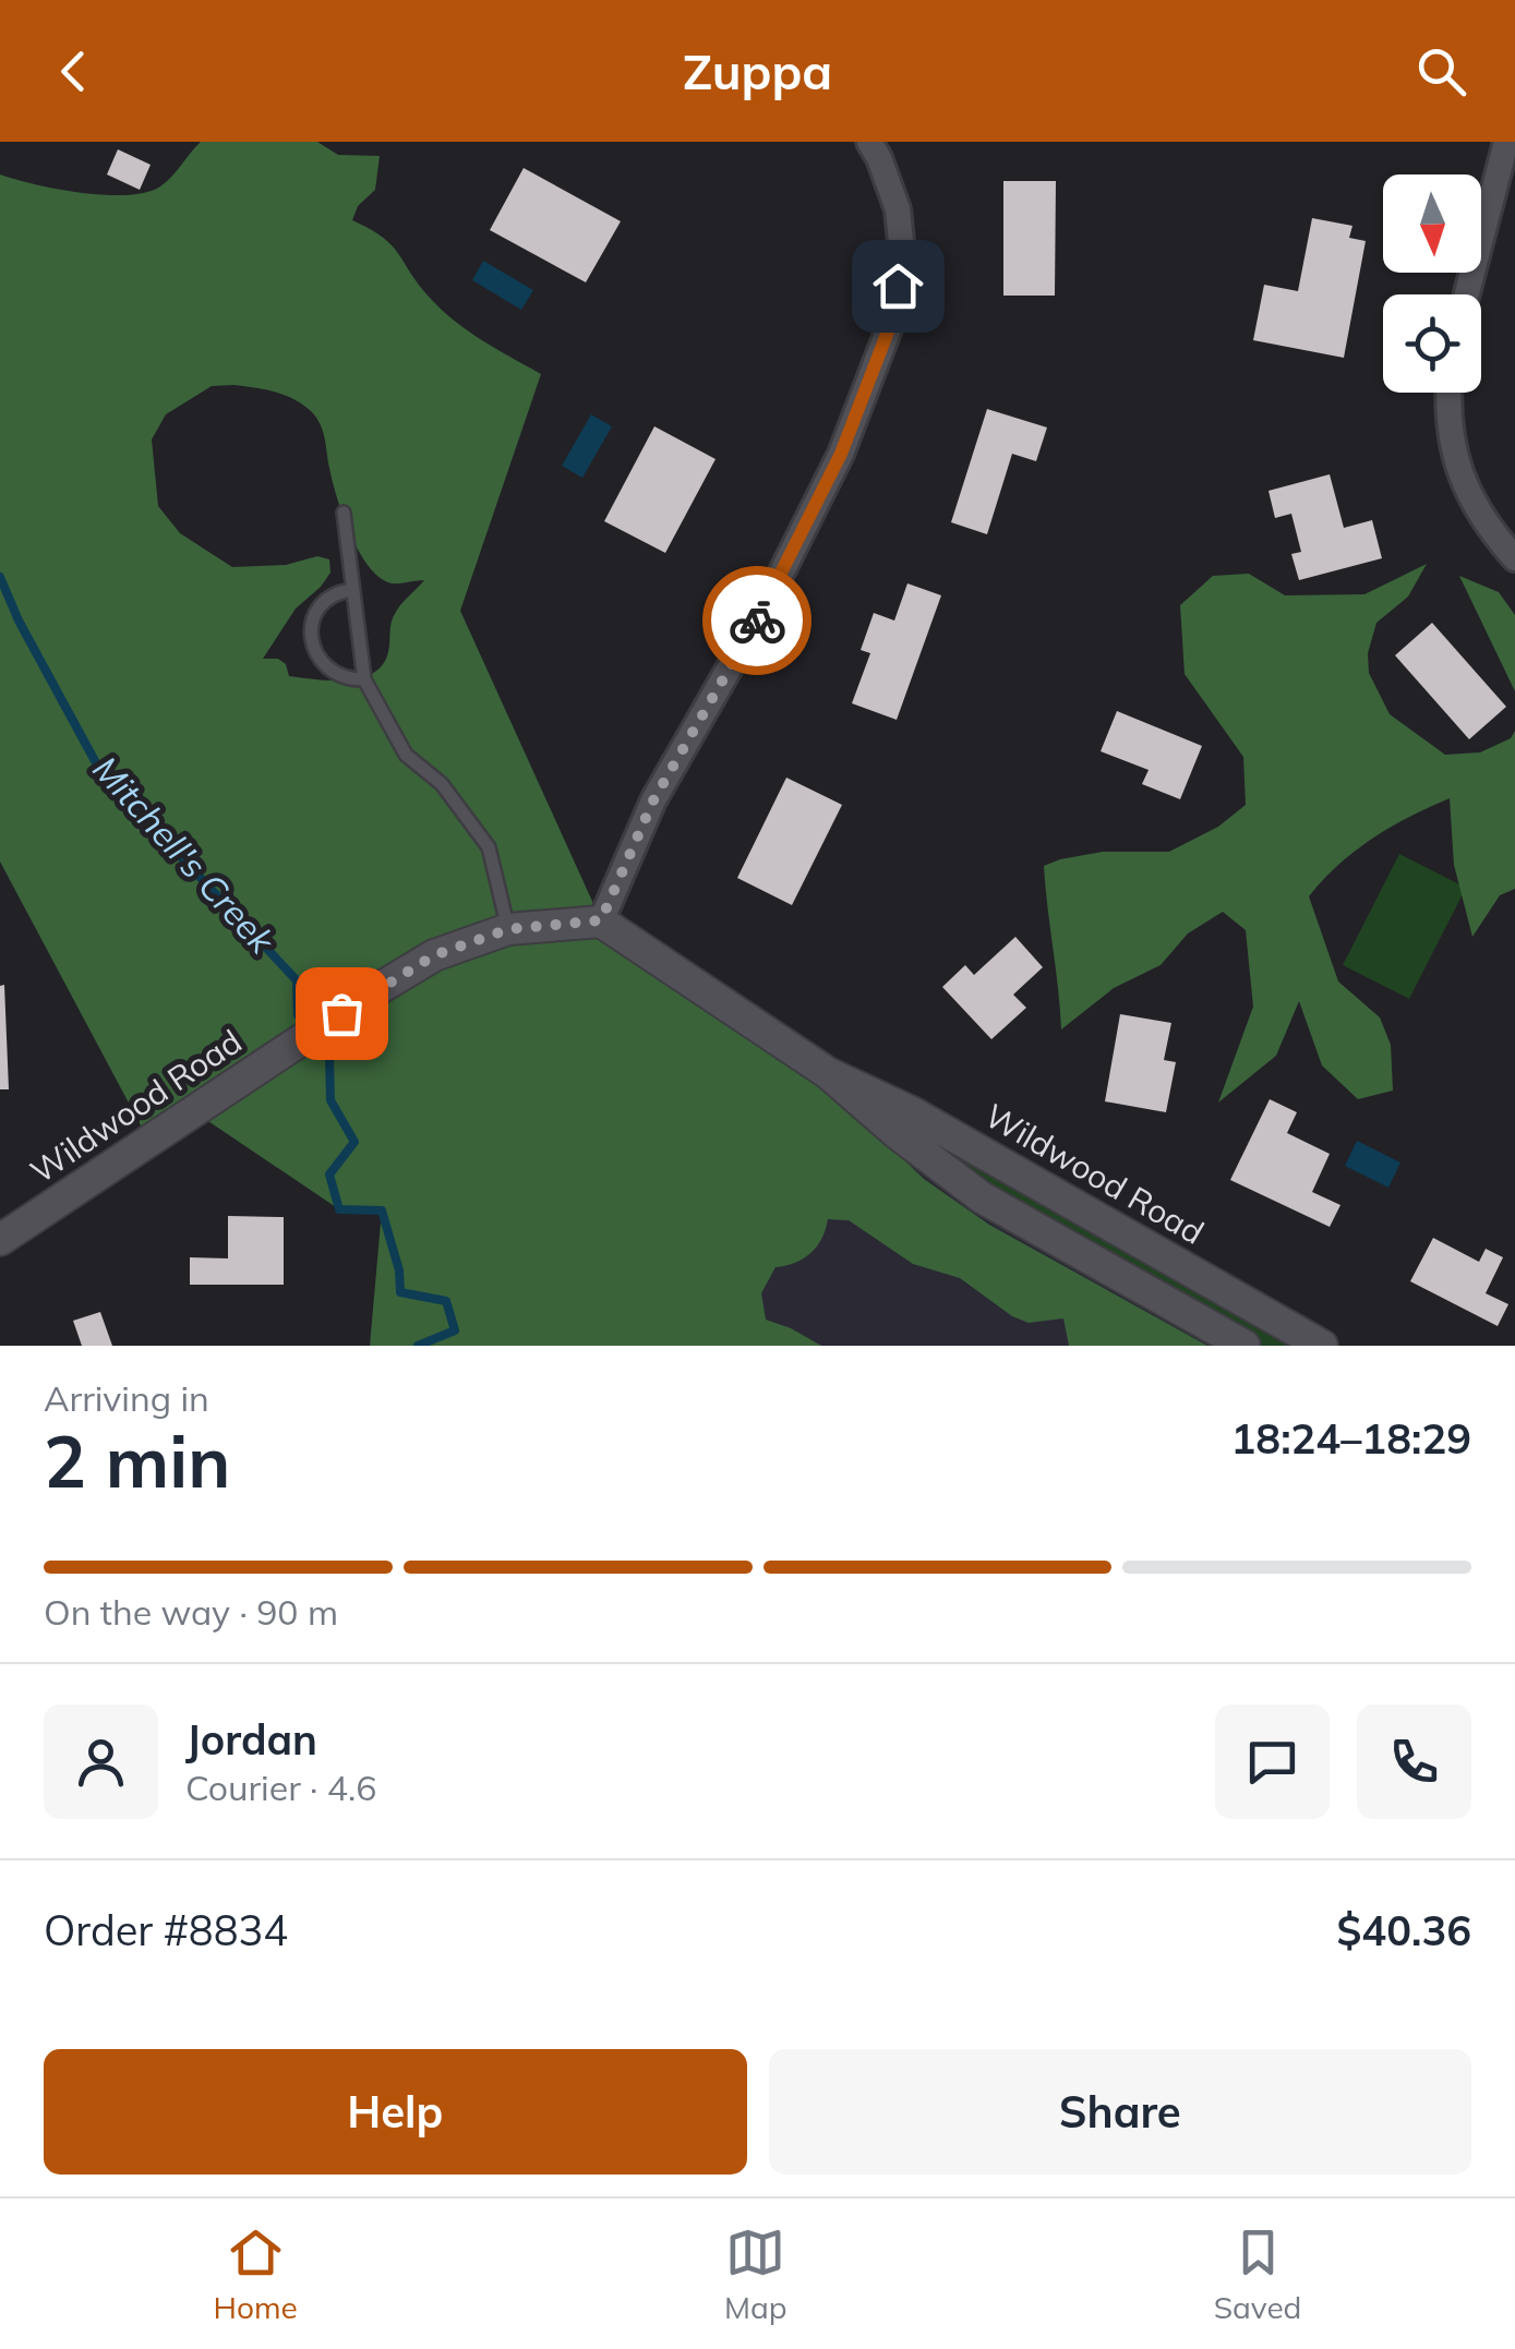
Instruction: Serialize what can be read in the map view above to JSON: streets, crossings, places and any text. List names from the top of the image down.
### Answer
{
  "streets": {
    "street": ["Wildwood Road"]
  },
  "water": ["Mitchell's Creek"],
  "north": "bottom",
  "page": {
    "header": "Zuppa",
    "heading": ["2 min", "Arriving in", "18:24–18:29"],
    "panel": [
      "Jordan",
      "Courier · 4.6",
      "Order #8834",
      "$40.36"
    ],
    "bar": "On the way · 90 m",
    "buttons": ["Help", "Share"],
    "tabs": ["Home", "Map", "Saved"]
  }
}
